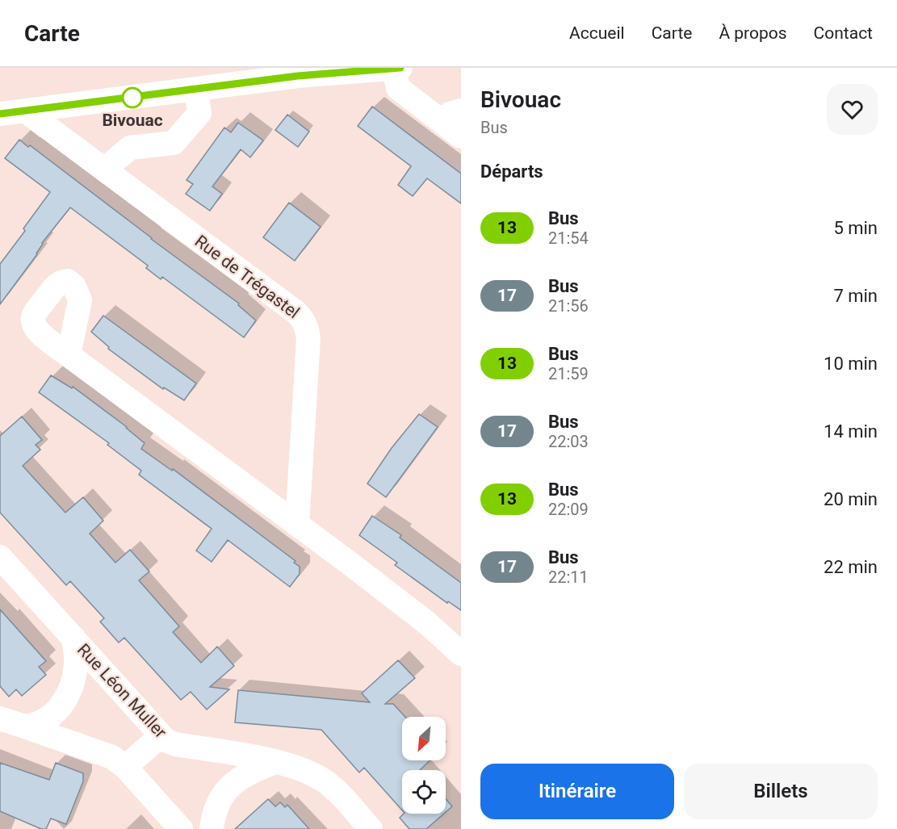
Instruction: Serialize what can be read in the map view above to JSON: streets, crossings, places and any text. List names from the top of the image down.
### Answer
{
  "streets": {
    "street": ["Rue de Trégastel", "Rue Léon Muller"]
  },
  "places": ["Bivouac"],
  "lines": ["bus line 13"],
  "north": "bottom left",
  "page": {
    "header": "Carte",
    "nav": [
      "Accueil",
      "Carte",
      "À propos",
      "Contact"
    ],
    "heading": [
      ["Bivouac", "Bus"],
      "Départs"
    ],
    "list": [
      {
        "mark": "13",
        "name": "Bus",
        "note": "21:54",
        "value": "5 min"
      },
      {
        "mark": "17",
        "name": "Bus",
        "note": "21:56",
        "value": "7 min"
      },
      {
        "mark": "13",
        "name": "Bus",
        "note": "21:59",
        "value": "10 min"
      },
      {
        "mark": "17",
        "name": "Bus",
        "note": "22:03",
        "value": "14 min"
      },
      {
        "mark": "13",
        "name": "Bus",
        "note": "22:09",
        "value": "20 min"
      },
      {
        "mark": "17",
        "name": "Bus",
        "note": "22:11",
        "value": "22 min"
      }
    ],
    "buttons": ["Itinéraire", "Billets"]
  }
}
